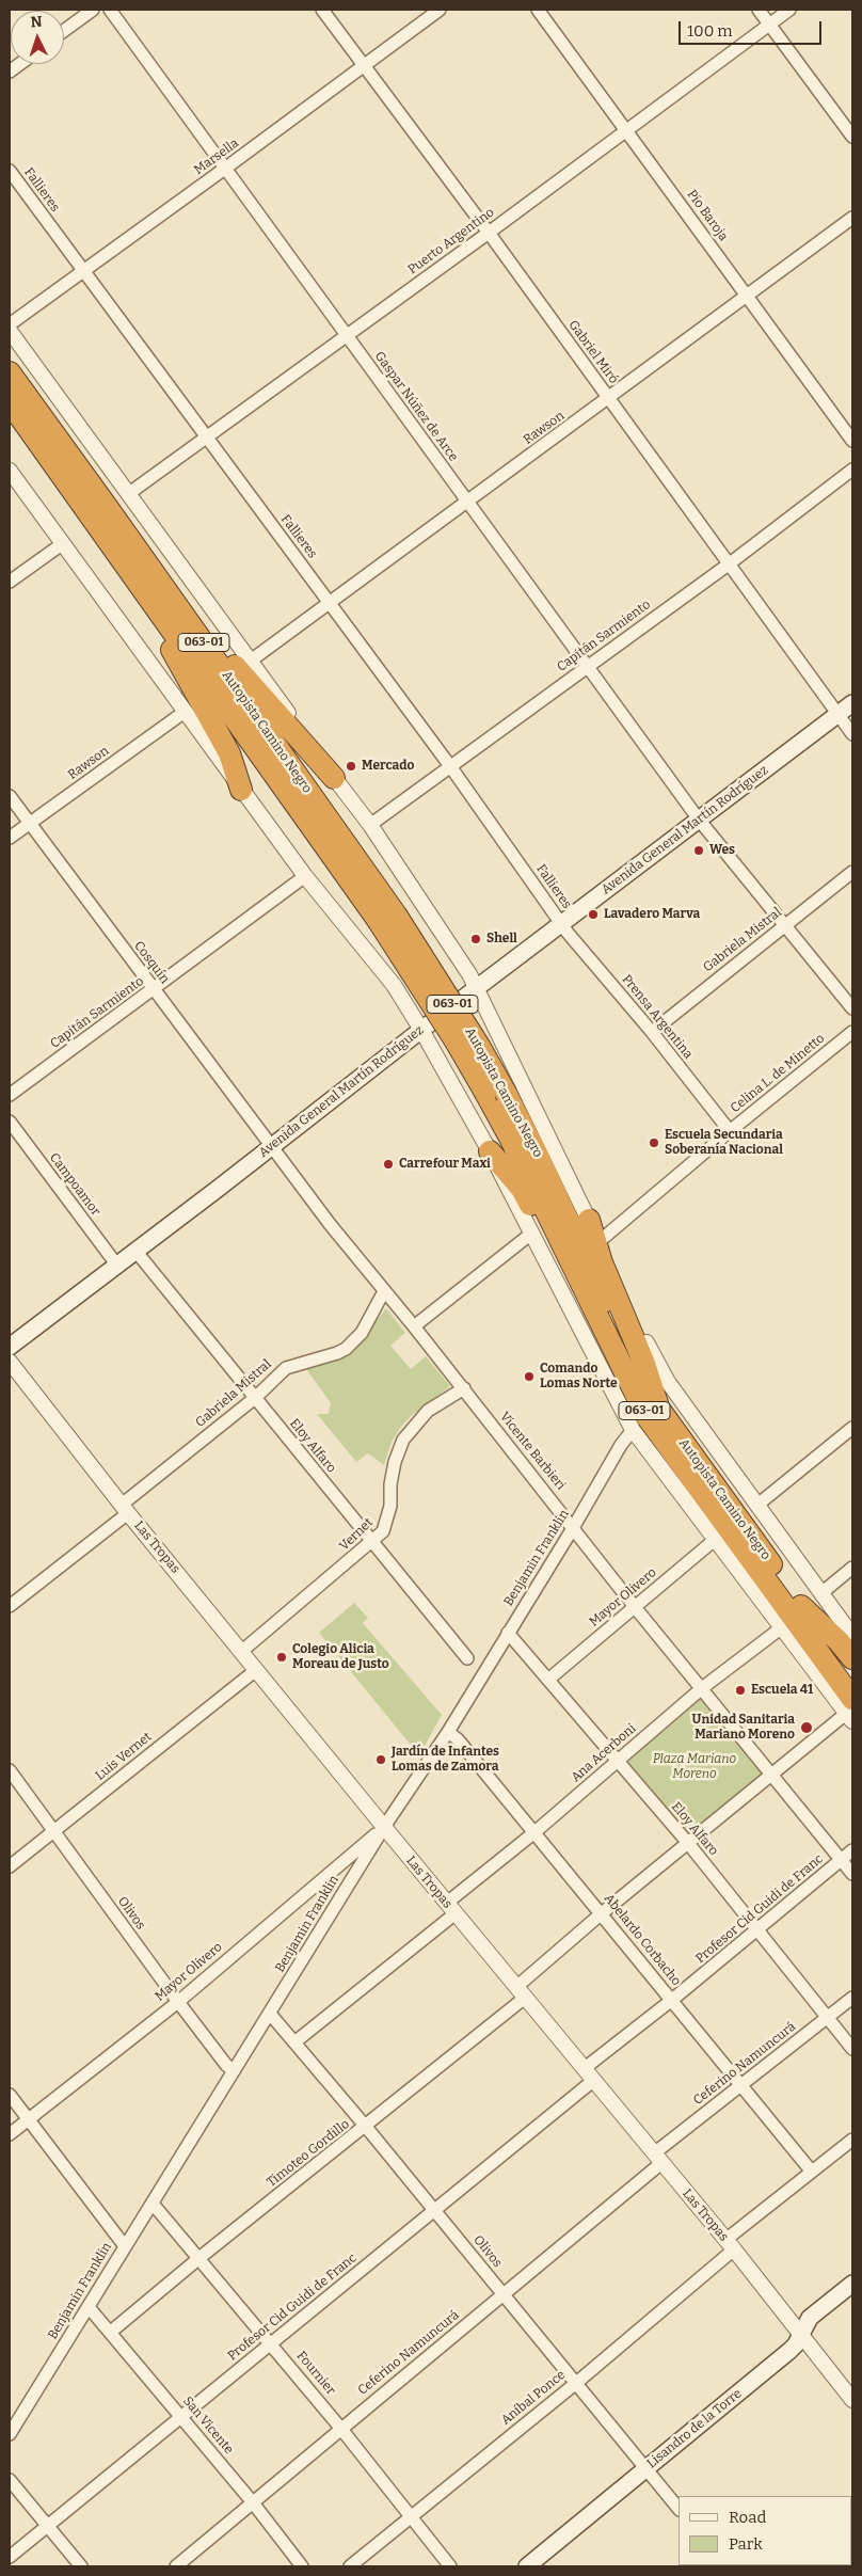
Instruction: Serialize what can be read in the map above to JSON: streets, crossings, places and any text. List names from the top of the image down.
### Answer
{
  "streets": {
    "highway": ["063-01", "Autopista Camino Negro"],
    "main road": ["Avenida General Martín Rodríguez", "Lisandro de la Torre"],
    "street": [
      "Marsella",
      "Fallieres",
      "Pío Baroja",
      "Puerto Argentino",
      "Gabriel Miró",
      "Gaspar Núñez de Arce",
      "Rawson",
      "Capitán Sarmiento",
      "Gabriela Mistral",
      "Cosquín",
      "Prensa Argentina",
      "Celina L. de Minetto",
      "Campoamor",
      "Eloy Alfaro",
      "Vicente Barbieri",
      "Vernet",
      "Las Tropas",
      "Benjamin Franklin",
      "Mayor Olivero",
      "Ana Acerboni",
      "Luis Vernet",
      "Profesor Cid Guidi de Franc",
      "Olivos",
      "Abelardo Corbacho",
      "Ceferino Namuncurá",
      "Timoteo Gordillo",
      "Fournier",
      "Aníbal Ponce",
      "San Vicente"
    ]
  },
  "crossings": [
    ["Marsella", "Fallieres"],
    ["Marsella", "Gabriel Miró"],
    ["Marsella", "Gaspar Núñez de Arce"],
    ["Fallieres", "Puerto Argentino"],
    ["Fallieres", "Rawson"],
    ["Fallieres", "Capitán Sarmiento"],
    ["Fallieres", "Avenida General Martín Rodríguez"],
    ["Fallieres", "Prensa Argentina"],
    ["Pío Baroja", "Puerto Argentino"],
    ["Pío Baroja", "Rawson"],
    ["Puerto Argentino", "Gabriel Miró"],
    ["Puerto Argentino", "Gaspar Núñez de Arce"],
    ["Gabriel Miró", "Rawson"],
    ["Gabriel Miró", "Capitán Sarmiento"],
    ["Gabriel Miró", "Avenida General Martín Rodríguez"],
    ["Gaspar Núñez de Arce", "Rawson"],
    ["Gaspar Núñez de Arce", "Capitán Sarmiento"],
    ["Gaspar Núñez de Arce", "Avenida General Martín Rodríguez"],
    ["Gaspar Núñez de Arce", "Gabriela Mistral"],
    ["Rawson", "Cosquín"],
    ["Capitán Sarmiento", "Cosquín"],
    ["Autopista Camino Negro", "Mayor Olivero"],
    ["Autopista Camino Negro", "Timoteo Gordillo"],
    ["Avenida General Martín Rodríguez", "Cosquín"],
    ["Avenida General Martín Rodríguez", "Prensa Argentina"],
    ["Avenida General Martín Rodríguez", "Campoamor"],
    ["Avenida General Martín Rodríguez", "Eloy Alfaro"],
    ["Avenida General Martín Rodríguez", "Vicente Barbieri"],
    ["Gabriela Mistral", "Prensa Argentina"],
    ["Gabriela Mistral", "Eloy Alfaro"],
    ["Gabriela Mistral", "Vicente Barbieri"],
    ["Gabriela Mistral", "Las Tropas"],
    ["Cosquín", "Vicente Barbieri"],
    ["Prensa Argentina", "Celina L. de Minetto"],
    ["Eloy Alfaro", "Vernet"],
    ["Eloy Alfaro", "Benjamin Franklin"],
    ["Eloy Alfaro", "Mayor Olivero"],
    ["Eloy Alfaro", "Ana Acerboni"],
    ["Eloy Alfaro", "Profesor Cid Guidi de Franc"],
    ["Eloy Alfaro", "Ceferino Namuncurá"],
    ["Eloy Alfaro", "Timoteo Gordillo"],
    ["Vicente Barbieri", "Vernet"],
    ["Vicente Barbieri", "Benjamin Franklin"],
    ["Vicente Barbieri", "Mayor Olivero"],
    ["Vicente Barbieri", "Ana Acerboni"],
    ["Vicente Barbieri", "Profesor Cid Guidi de Franc"],
    ["Vicente Barbieri", "Timoteo Gordillo"],
    ["Vernet", "Las Tropas"],
    ["Las Tropas", "Benjamin Franklin"],
    ["Las Tropas", "Mayor Olivero"],
    ["Las Tropas", "Ana Acerboni"],
    ["Las Tropas", "Luis Vernet"],
    ["Las Tropas", "Profesor Cid Guidi de Franc"],
    ["Las Tropas", "Ceferino Namuncurá"],
    ["Las Tropas", "Timoteo Gordillo"],
    ["Las Tropas", "Aníbal Ponce"],
    ["Las Tropas", "Lisandro de la Torre"],
    ["Benjamin Franklin", "Mayor Olivero"],
    ["Benjamin Franklin", "Olivos"],
    ["Benjamin Franklin", "Abelardo Corbacho"],
    ["Benjamin Franklin", "Fournier"],
    ["Benjamin Franklin", "San Vicente"],
    ["Mayor Olivero", "Olivos"],
    ["Ana Acerboni", "Olivos"],
    ["Ana Acerboni", "Abelardo Corbacho"],
    ["Luis Vernet", "Olivos"],
    ["Profesor Cid Guidi de Franc", "Olivos"],
    ["Profesor Cid Guidi de Franc", "Abelardo Corbacho"],
    ["Profesor Cid Guidi de Franc", "Fournier"],
    ["Profesor Cid Guidi de Franc", "San Vicente"],
    ["Olivos", "Ceferino Namuncurá"],
    ["Olivos", "Timoteo Gordillo"],
    ["Olivos", "Aníbal Ponce"],
    ["Olivos", "Lisandro de la Torre"],
    ["Abelardo Corbacho", "Ceferino Namuncurá"],
    ["Abelardo Corbacho", "Timoteo Gordillo"],
    ["Abelardo Corbacho", "Aníbal Ponce"],
    ["Ceferino Namuncurá", "Fournier"],
    ["Ceferino Namuncurá", "San Vicente"],
    ["Timoteo Gordillo", "Fournier"],
    ["Timoteo Gordillo", "San Vicente"],
    ["Fournier", "Aníbal Ponce"]
  ],
  "parks": ["Plaza Mariano Moreno"],
  "places": [
    "Mercado",
    "Wes",
    "Lavadero Marva",
    "Shell",
    "Escuela Secundaria Soberanía Nacional",
    "Carrefour Maxi",
    "Comando Lomas Norte",
    "Colegio Alicia Moreau de Justo",
    "Escuela 41",
    "Unidad Sanitaria Mariano Moreno",
    "Jardín de Infantes Lomas de Zamora"
  ],
  "legend": ["Road", "Park"],
  "scale_bar": "100 m",
  "north": "top"
}
